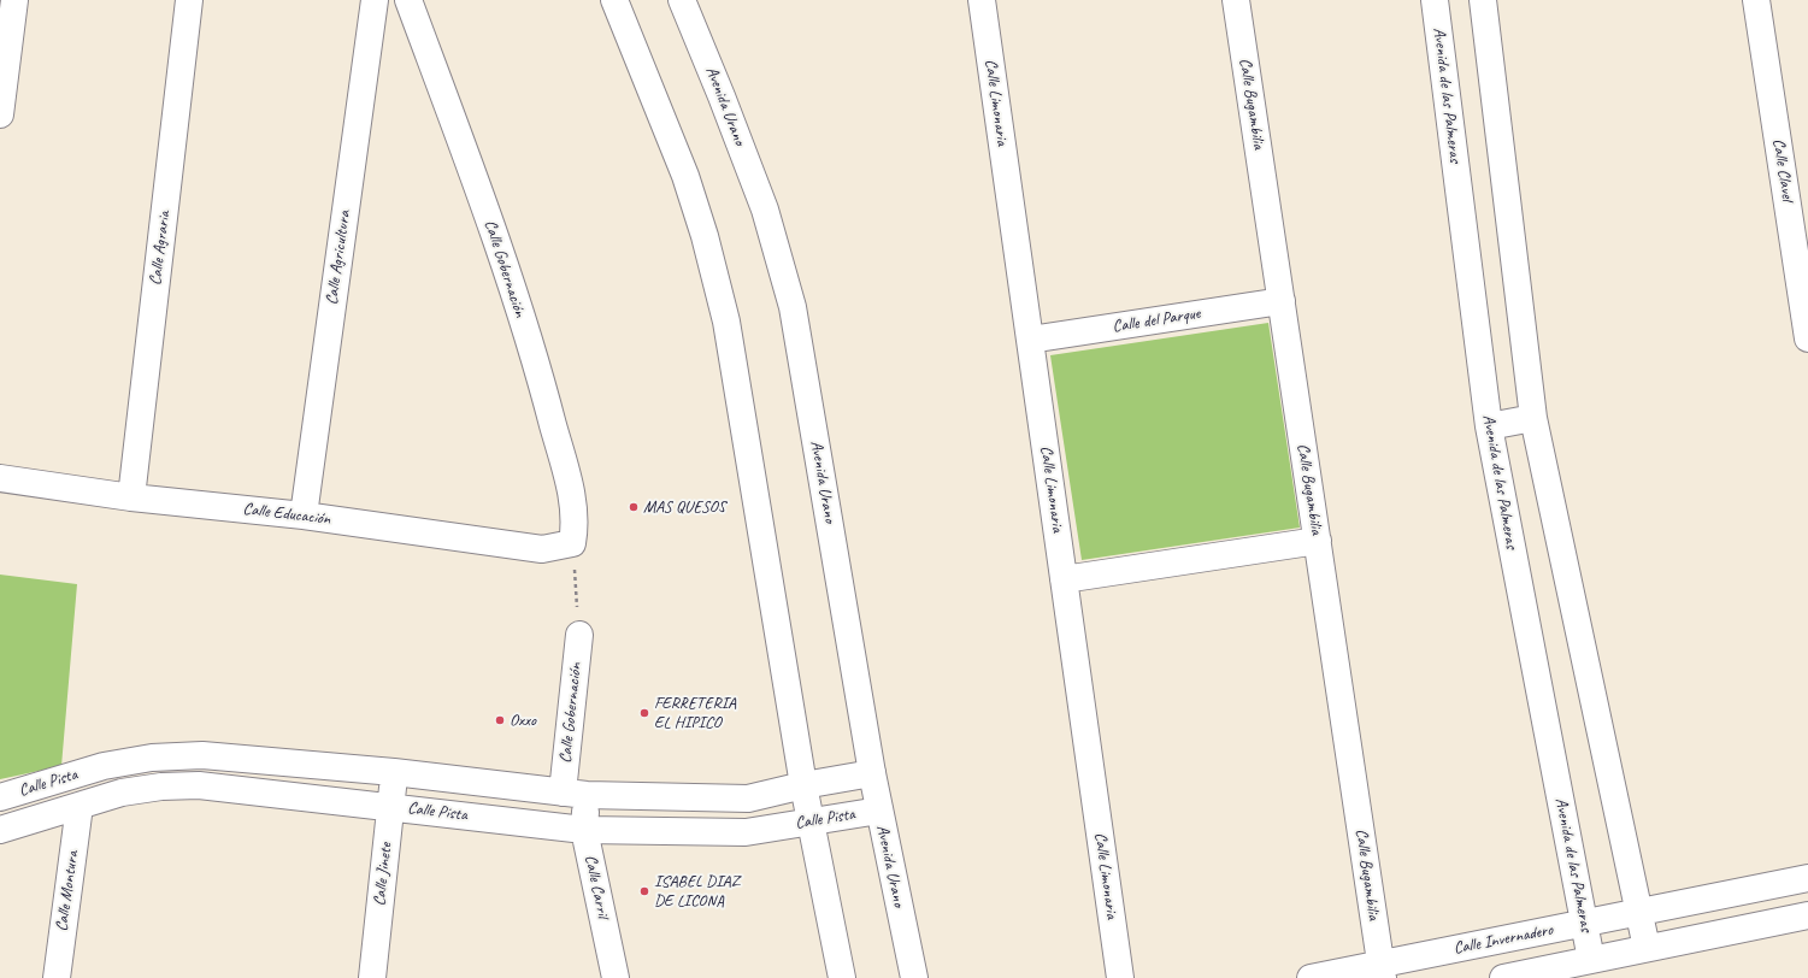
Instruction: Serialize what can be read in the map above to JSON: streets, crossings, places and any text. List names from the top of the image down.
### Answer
{
  "streets": {
    "street": [
      "Avenida de las Palmeras",
      "Calle Limonaria",
      "Calle Bugambilia",
      "Avenida Urano",
      "Calle Clavel",
      "Calle Agraria",
      "Calle Agricultura",
      "Calle Gobernación",
      "Calle del Parque",
      "Calle Educación",
      "Calle Pista",
      "Calle Jinete",
      "Calle Carril",
      "Calle Montura",
      "Calle Invernadero"
    ]
  },
  "crossings": [
    ["Avenida de las Palmeras", "Calle Invernadero"],
    ["Calle Limonaria", "Calle del Parque"],
    ["Calle Bugambilia", "Calle del Parque"],
    ["Calle Bugambilia", "Calle Invernadero"],
    ["Avenida Urano", "Calle Pista"],
    ["Calle Agraria", "Calle Educación"],
    ["Calle Agricultura", "Calle Educación"],
    ["Calle Gobernación", "Calle Educación"],
    ["Calle Gobernación", "Calle Pista"],
    ["Calle Gobernación", "Calle Carril"],
    ["Calle Pista", "Calle Jinete"],
    ["Calle Pista", "Calle Carril"],
    ["Calle Pista", "Calle Montura"]
  ],
  "places": [
    "MAS QUESOS",
    "FERRETERIA EL HIPICO",
    "Oxxo",
    "ISABEL DIAZ DE LICONA"
  ]
}
